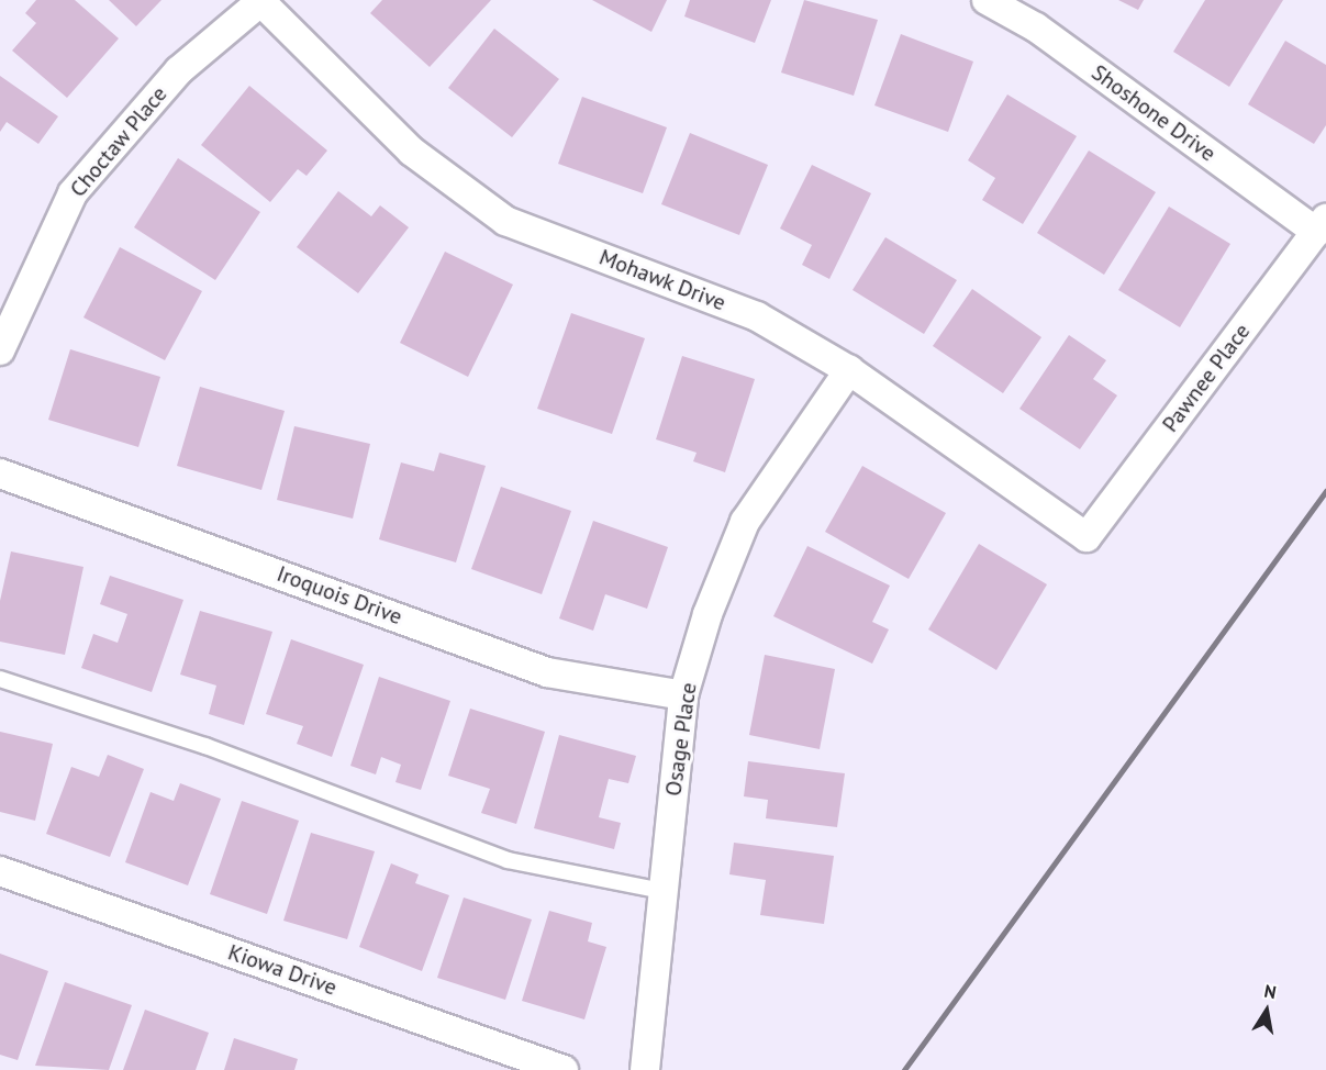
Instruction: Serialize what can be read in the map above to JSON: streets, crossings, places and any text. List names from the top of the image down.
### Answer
{
  "streets": {
    "street": [
      "Shoshone Drive",
      "Choctaw Place",
      "Mohawk Drive",
      "Pawnee Place",
      "Iroquois Drive",
      "Osage Place",
      "Kiowa Drive"
    ]
  },
  "crossings": [
    ["Shoshone Drive", "Pawnee Place"],
    ["Choctaw Place", "Mohawk Drive"],
    ["Mohawk Drive", "Pawnee Place"],
    ["Mohawk Drive", "Osage Place"],
    ["Iroquois Drive", "Osage Place"]
  ],
  "north": "top"
}
